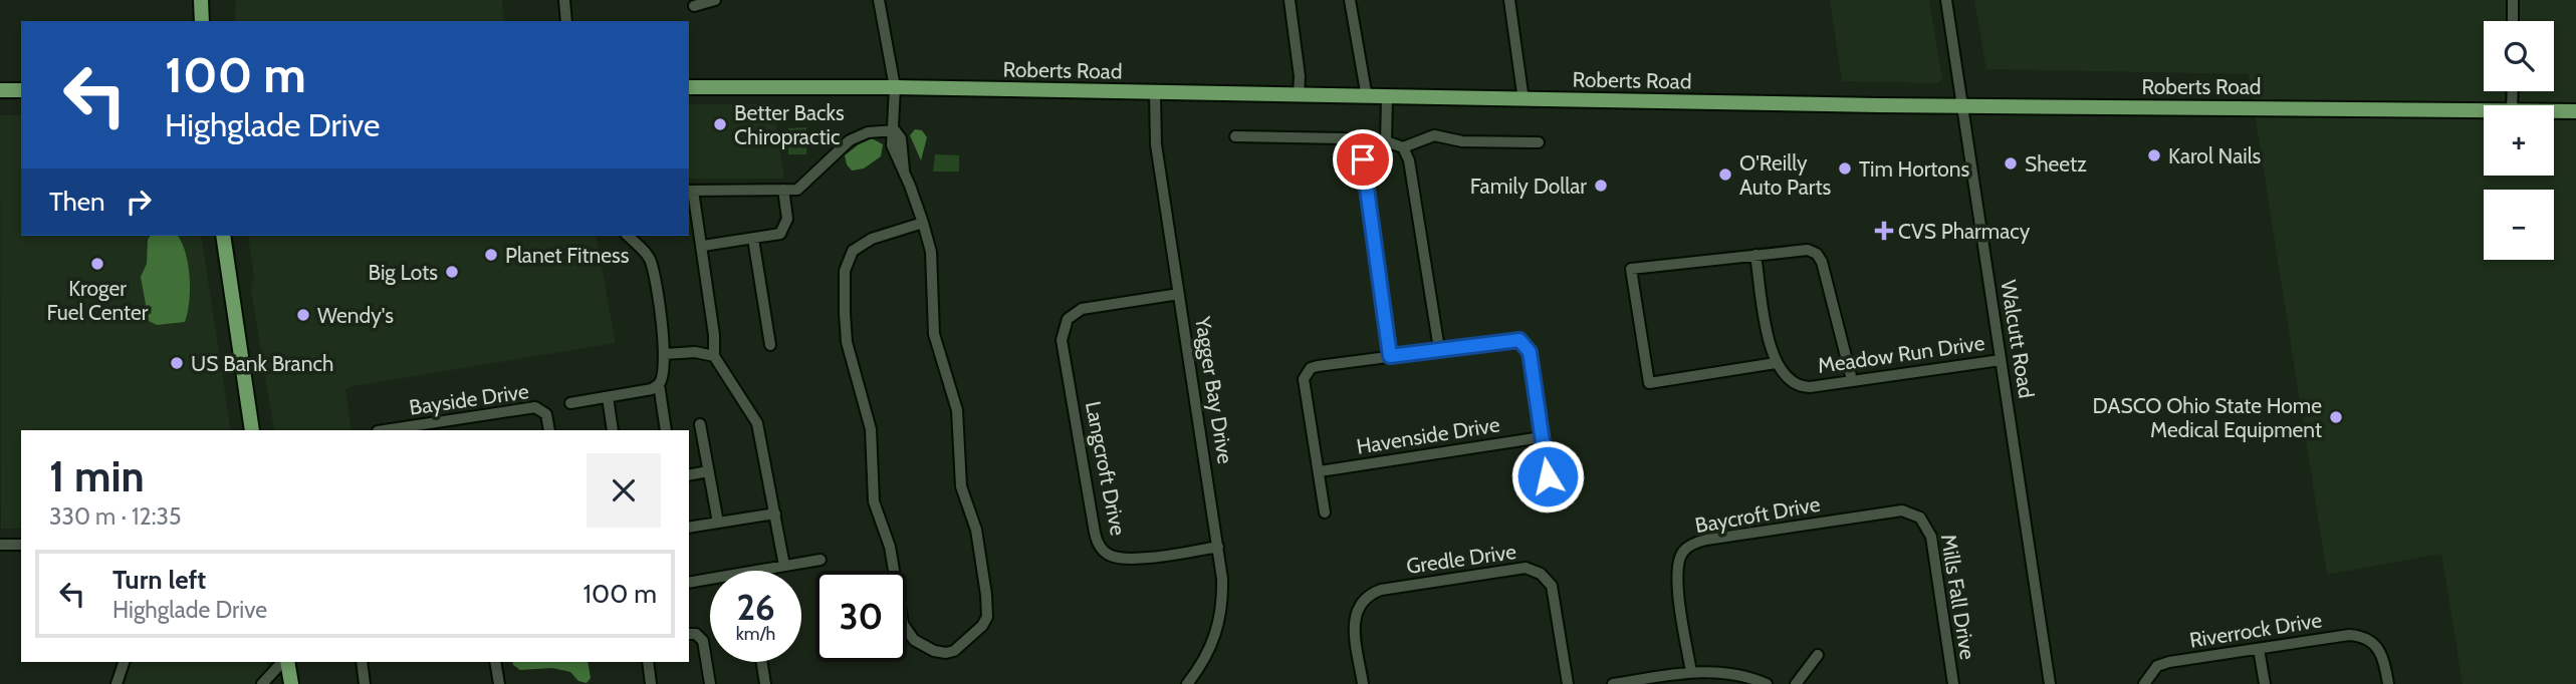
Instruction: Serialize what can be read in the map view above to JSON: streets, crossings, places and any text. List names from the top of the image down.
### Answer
{
  "streets": {
    "main road": ["Roberts Road"],
    "street": [
      "Walcutt Road",
      "Meadow Run Drive",
      "Yagger Bay Drive",
      "Bayside Drive",
      "Havenside Drive",
      "Langcroft Drive",
      "Baycroft Drive",
      "Gredle Drive",
      "Mills Fall Drive",
      "Riverrock Drive"
    ]
  },
  "crossings": [
    ["Roberts Road", "Walcutt Road"],
    ["Roberts Road", "Yagger Bay Drive"],
    ["Walcutt Road", "Meadow Run Drive"],
    ["Yagger Bay Drive", "Langcroft Drive"],
    ["Baycroft Drive", "Mills Fall Drive"]
  ],
  "places": {
    "other": [
      "Better Backs Chiropractic",
      "Karol Nails",
      "Sheetz",
      "Tim Hortons",
      "O'Reilly Auto Parts",
      "Family Dollar",
      "Planet Fitness",
      "Kroger Fuel Center",
      "Big Lots",
      "Wendy's",
      "US Bank Branch",
      "DASCO Ohio State Home Medical Equipment"
    ],
    "health": ["CVS Pharmacy"]
  },
  "page": {
    "map_buttons": ["+", "−"],
    "turn": ["100 m", "Highglade Drive"],
    "then": "Then",
    "heading": ["1 min", "330 m · 12:35"],
    "list": [
      {
        "name": "Turn left",
        "note": "Highglade Drive",
        "value": "100 m"
      }
    ],
    "speed": "26 km/h",
    "limit": "30"
  }
}
